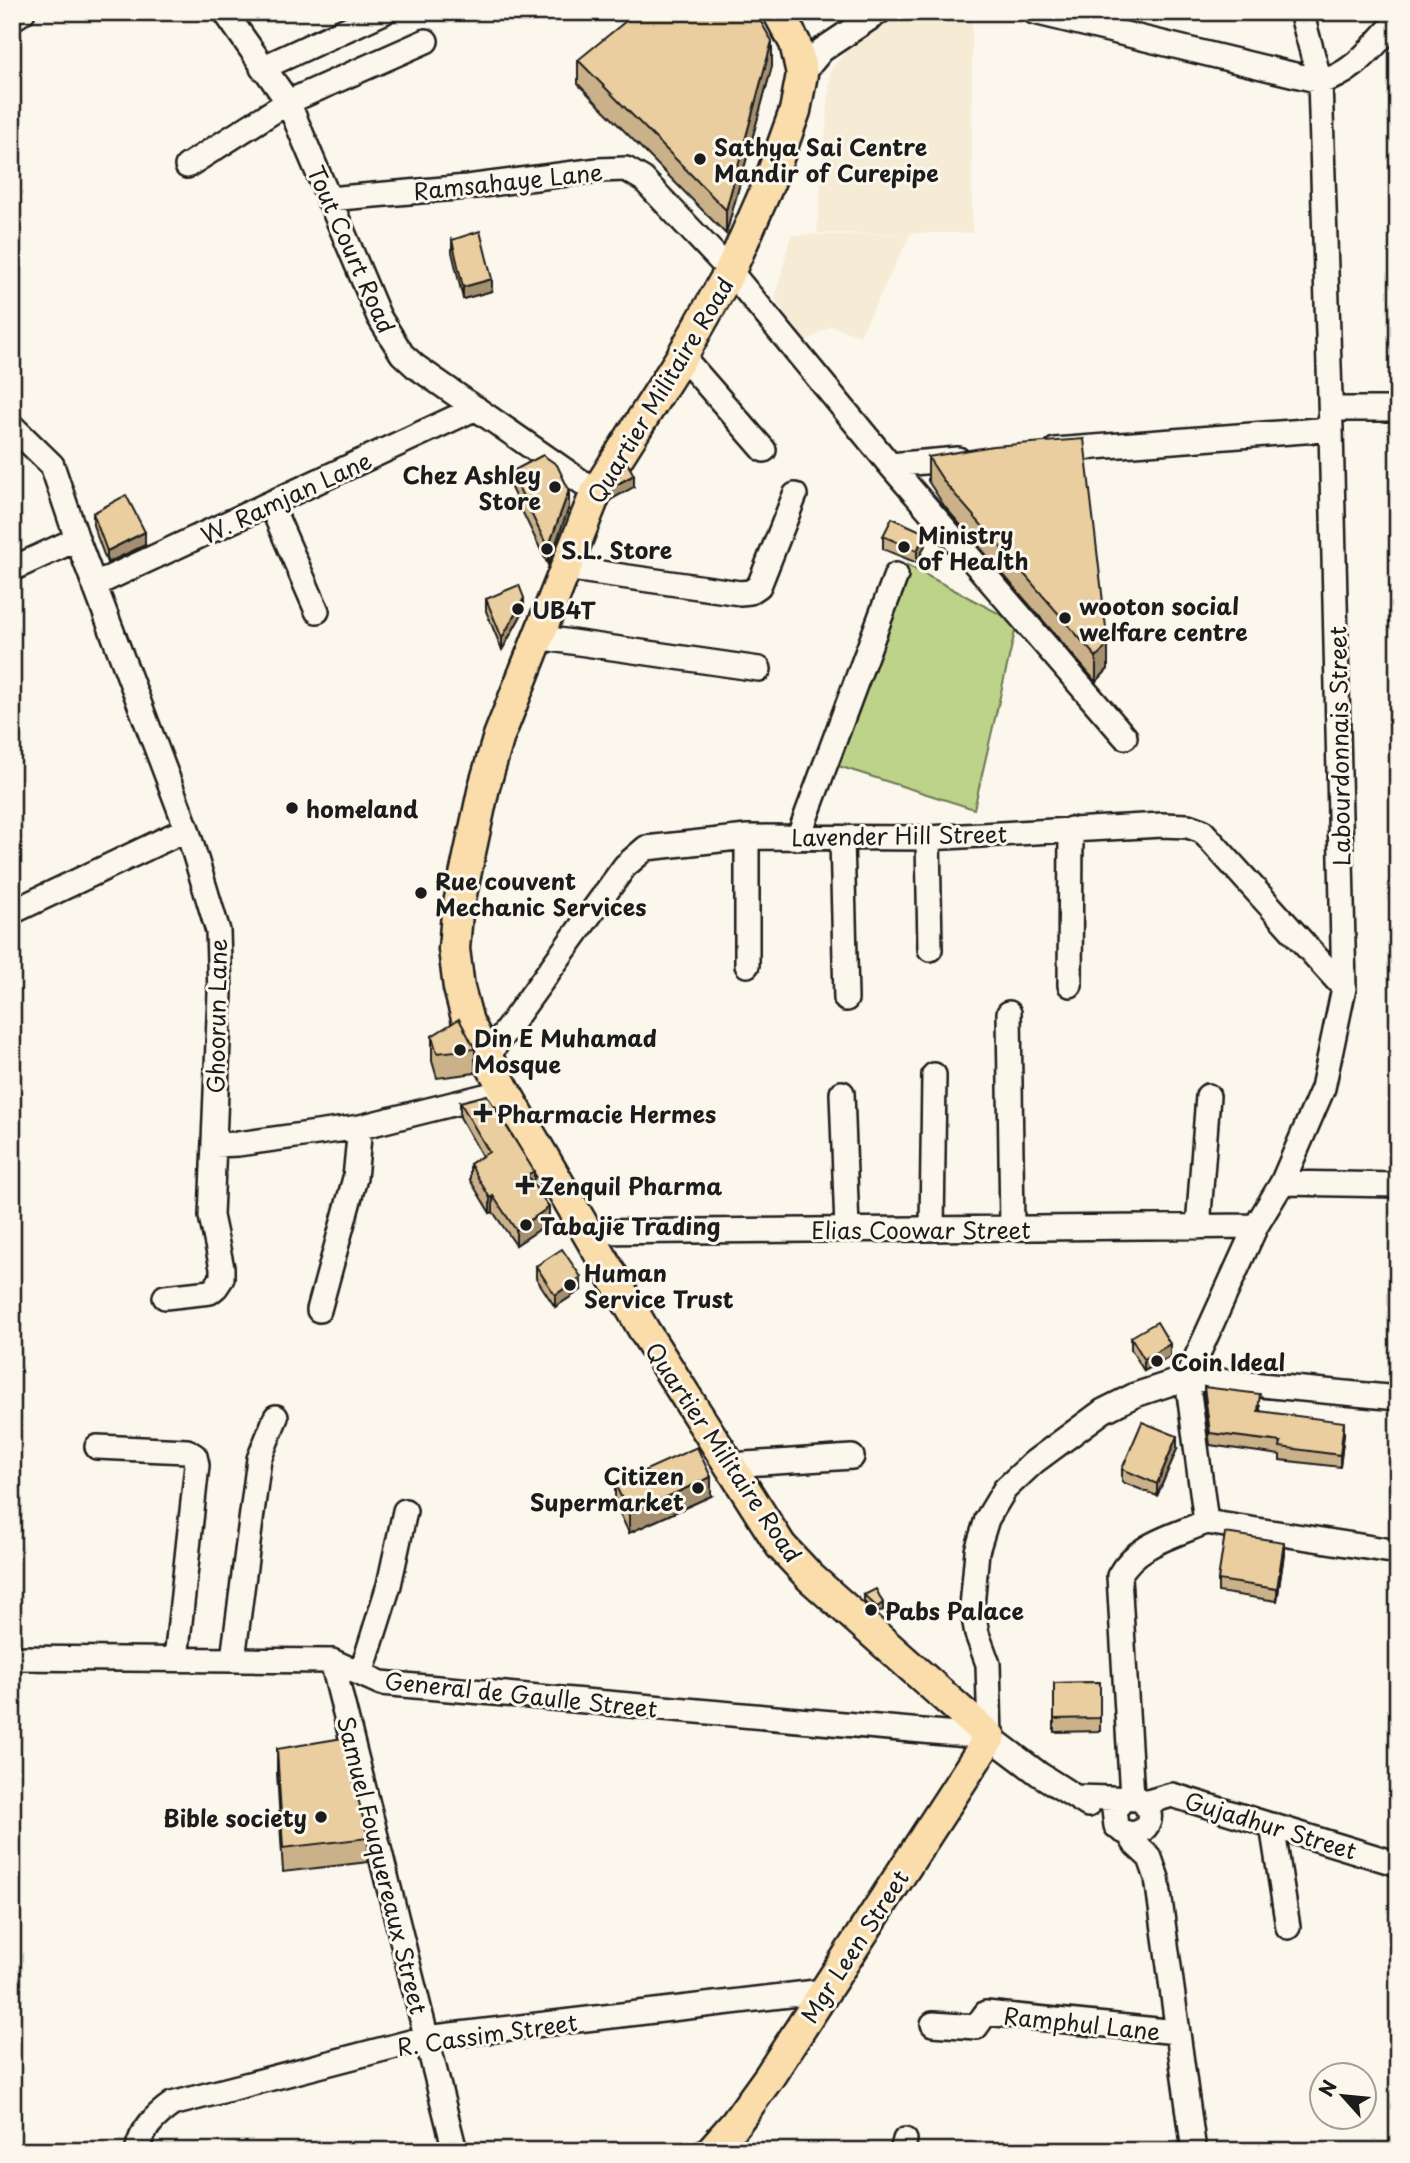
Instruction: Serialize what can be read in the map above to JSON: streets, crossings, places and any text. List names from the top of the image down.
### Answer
{
  "streets": {
    "main road": ["Quartier Militaire Road", "Mgr Leen Street"],
    "street": [
      "Ramsahaye Lane",
      "Tout Court Road",
      "W. Ramjan Lane",
      "Labourdonnais Street",
      "Lavender Hill Street",
      "Ghoorun Lane",
      "Elias Coowar Street",
      "General de Gaulle Street",
      "Gujadhur Street",
      "Samuel Fouquereaux Street",
      "Ramphul Lane",
      "R. Cassim Street"
    ]
  },
  "crossings": [
    ["Ramsahaye Lane", "Tout Court Road"],
    ["Ramsahaye Lane", "Quartier Militaire Road"],
    ["Tout Court Road", "Quartier Militaire Road"],
    ["Tout Court Road", "W. Ramjan Lane"],
    ["Quartier Militaire Road", "Lavender Hill Street"],
    ["Quartier Militaire Road", "Elias Coowar Street"],
    ["Quartier Militaire Road", "General de Gaulle Street"],
    ["Quartier Militaire Road", "Gujadhur Street"],
    ["Quartier Militaire Road", "Mgr Leen Street"],
    ["Quartier Militaire Road", "Ramphul Lane"],
    ["W. Ramjan Lane", "Ghoorun Lane"],
    ["Labourdonnais Street", "Lavender Hill Street"],
    ["Labourdonnais Street", "Elias Coowar Street"],
    ["General de Gaulle Street", "Samuel Fouquereaux Street"],
    ["General de Gaulle Street", "Mgr Leen Street"],
    ["Samuel Fouquereaux Street", "R. Cassim Street"],
    ["Mgr Leen Street", "R. Cassim Street"]
  ],
  "places": {
    "other": [
      "Sathya Sai Centre Mandir of Curepipe",
      "Chez Ashley Store",
      "Ministry of Health",
      "S.L. Store",
      "UB4T",
      "wooton social welfare centre",
      "homeland",
      "Rue couvent Mechanic Services",
      "Din E Muhamad Mosque",
      "Tabajie Trading",
      "Human Service Trust",
      "Coin Ideal",
      "Citizen Supermarket",
      "Pabs Palace",
      "Bible society"
    ],
    "health": ["Pharmacie Hermes", "Zenquil Pharma"]
  },
  "north": "top left"
}
